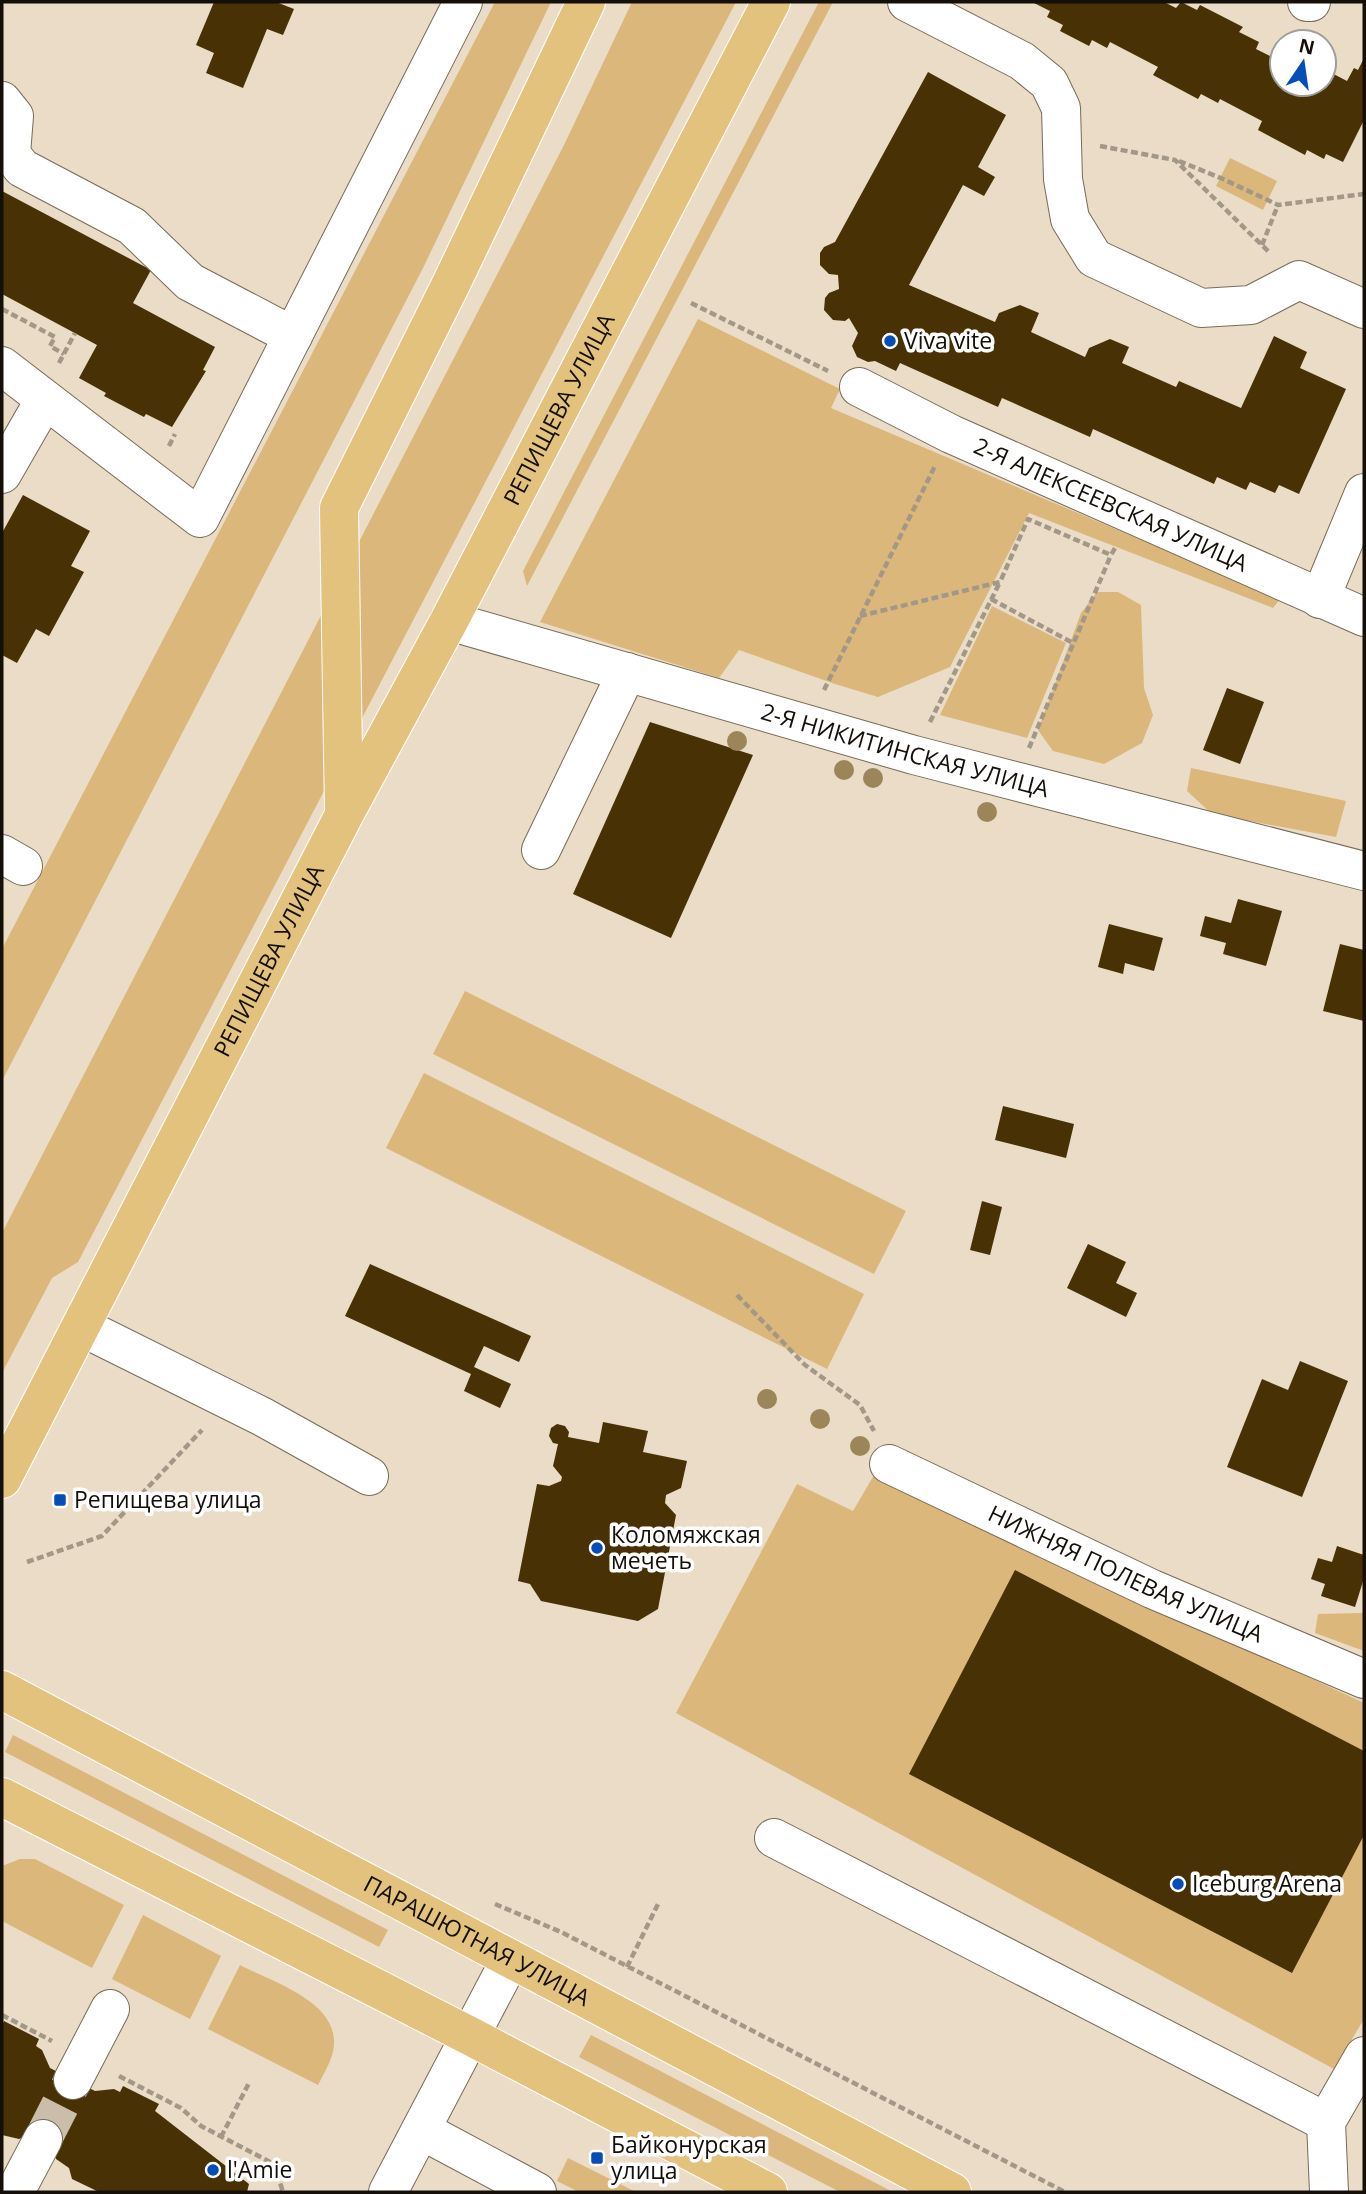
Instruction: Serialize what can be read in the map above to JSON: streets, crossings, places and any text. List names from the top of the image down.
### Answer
{
  "streets": {
    "main road": ["РЕПИЩЕВА УЛИЦА", "ПАРАШЮТНАЯ УЛИЦА"],
    "street": ["2-Я АЛЕКСЕЕВСКАЯ УЛИЦА", "2-Я НИКИТИНСКАЯ УЛИЦА", "НИЖНЯЯ ПОЛЕВАЯ УЛИЦА"]
  },
  "crossings": [
    ["РЕПИЩЕВА УЛИЦА", "2-Я НИКИТИНСКАЯ УЛИЦА"]
  ],
  "places": {
    "other": [
      "Viva vite",
      "Коломяжская мечеть",
      "Iceburg Arena",
      "l'Amie"
    ],
    "transit": ["Репищева улица", "Байконурская улица"]
  },
  "north": "top"
}
